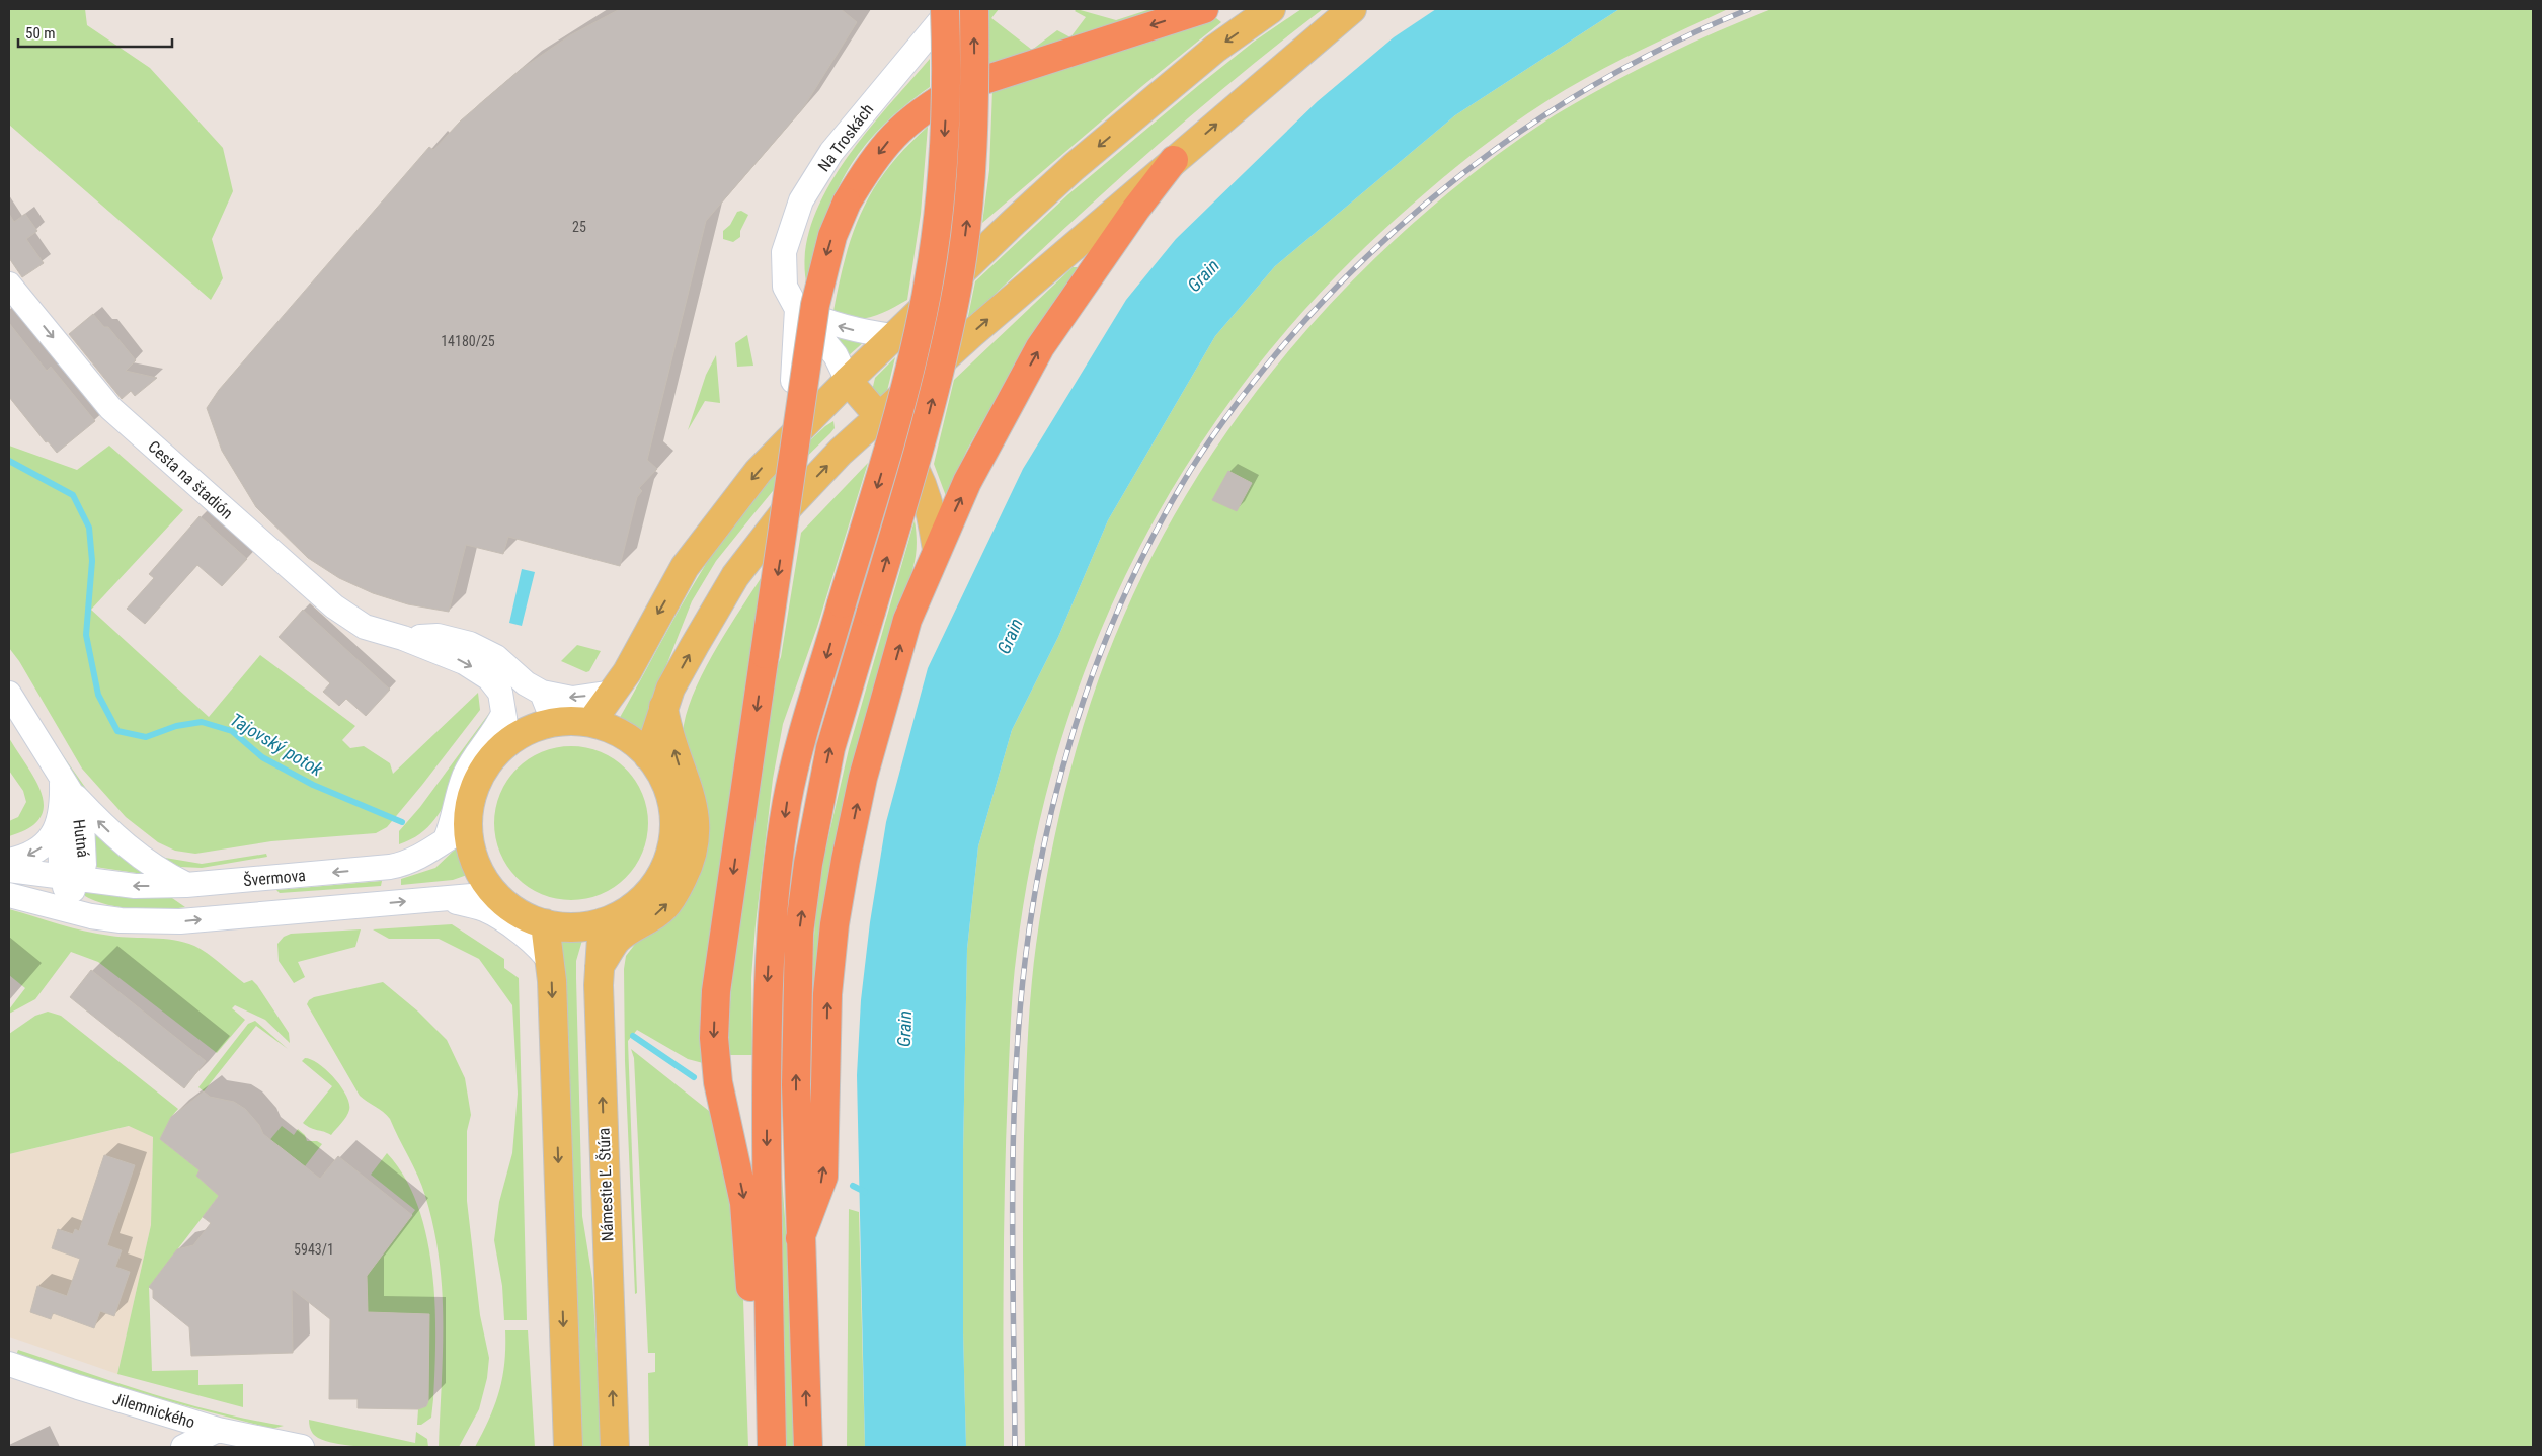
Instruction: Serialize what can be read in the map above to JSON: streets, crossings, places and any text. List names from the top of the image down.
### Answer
{
  "streets": {
    "main road": ["Námestie Ľ. Štúra"],
    "street": [
      "Na Troskách",
      "Cesta na štadión",
      "Hutná",
      "Švermova",
      "Jilemnického"
    ]
  },
  "crossings": [
    ["Hutná", "Švermova"]
  ],
  "one_way": ["Cesta na štadión"],
  "water": ["Grain", "Tajovský potok"],
  "house_numbers": ["25", "14180/25", "5943/1"],
  "scale_bar": "50 m"
}
